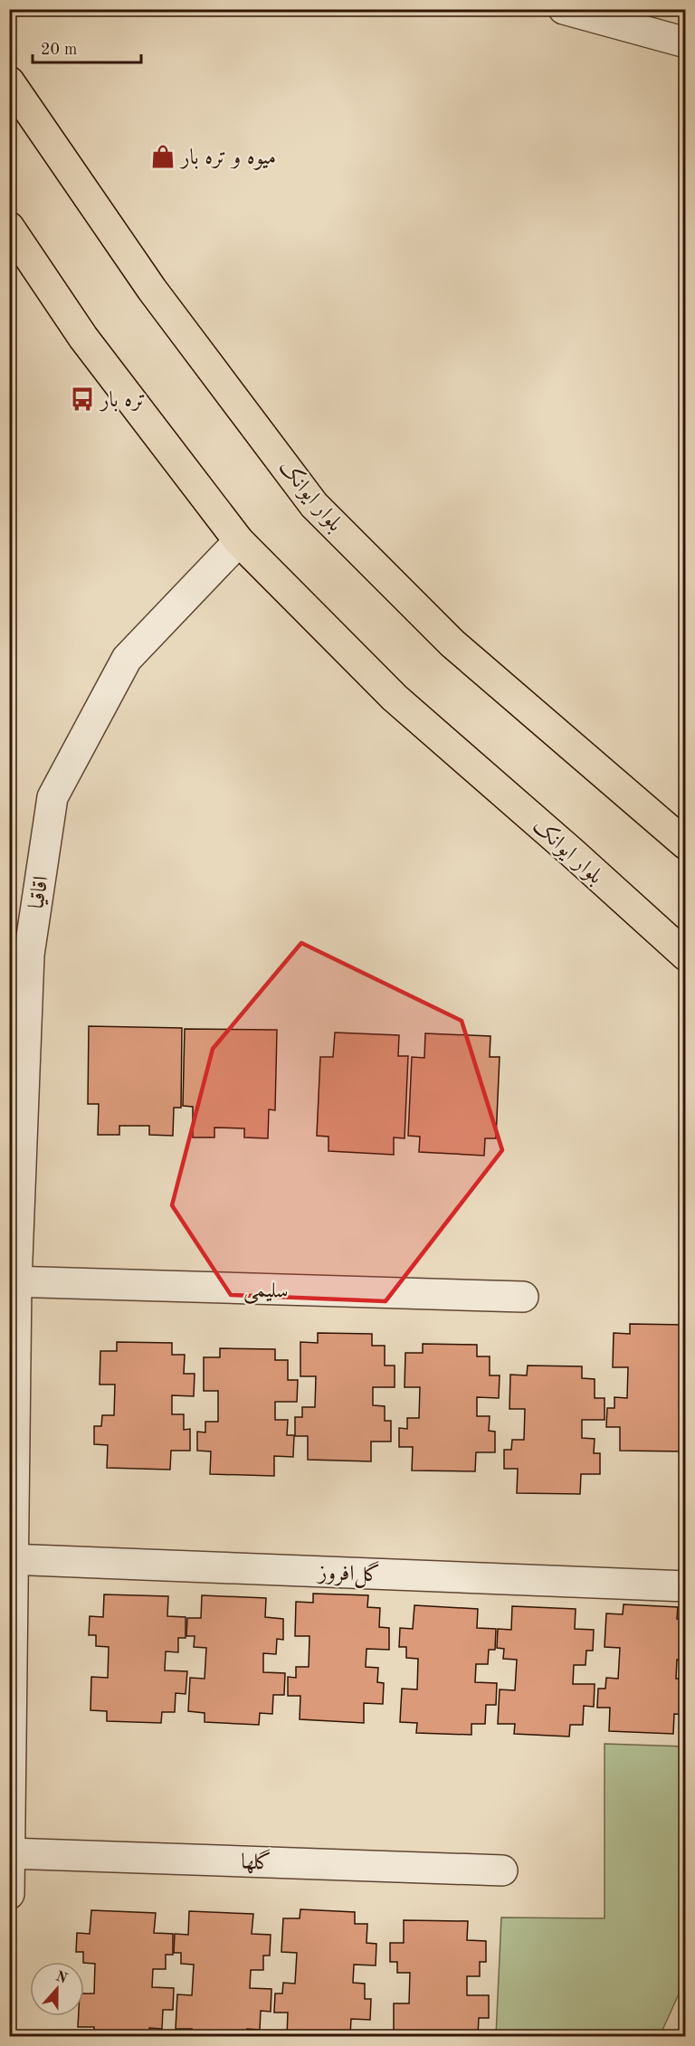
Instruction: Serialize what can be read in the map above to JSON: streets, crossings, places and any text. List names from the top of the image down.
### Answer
{
  "streets": {
    "main road": ["بلوار ایوانک"],
    "street": [
      "اقاقیا",
      "سلیمی",
      "گل‌افروز",
      "گلها"
    ]
  },
  "crossings": [
    ["بلوار ایوانک", "اقاقیا"],
    ["اقاقیا", "سلیمی"],
    ["اقاقیا", "گل‌افروز"],
    ["اقاقیا", "گلها"]
  ],
  "places": {
    "shop": ["میوه و تره بار"],
    "bus stop": ["تره بار"]
  },
  "scale_bar": "20 m",
  "north": "top"
}
